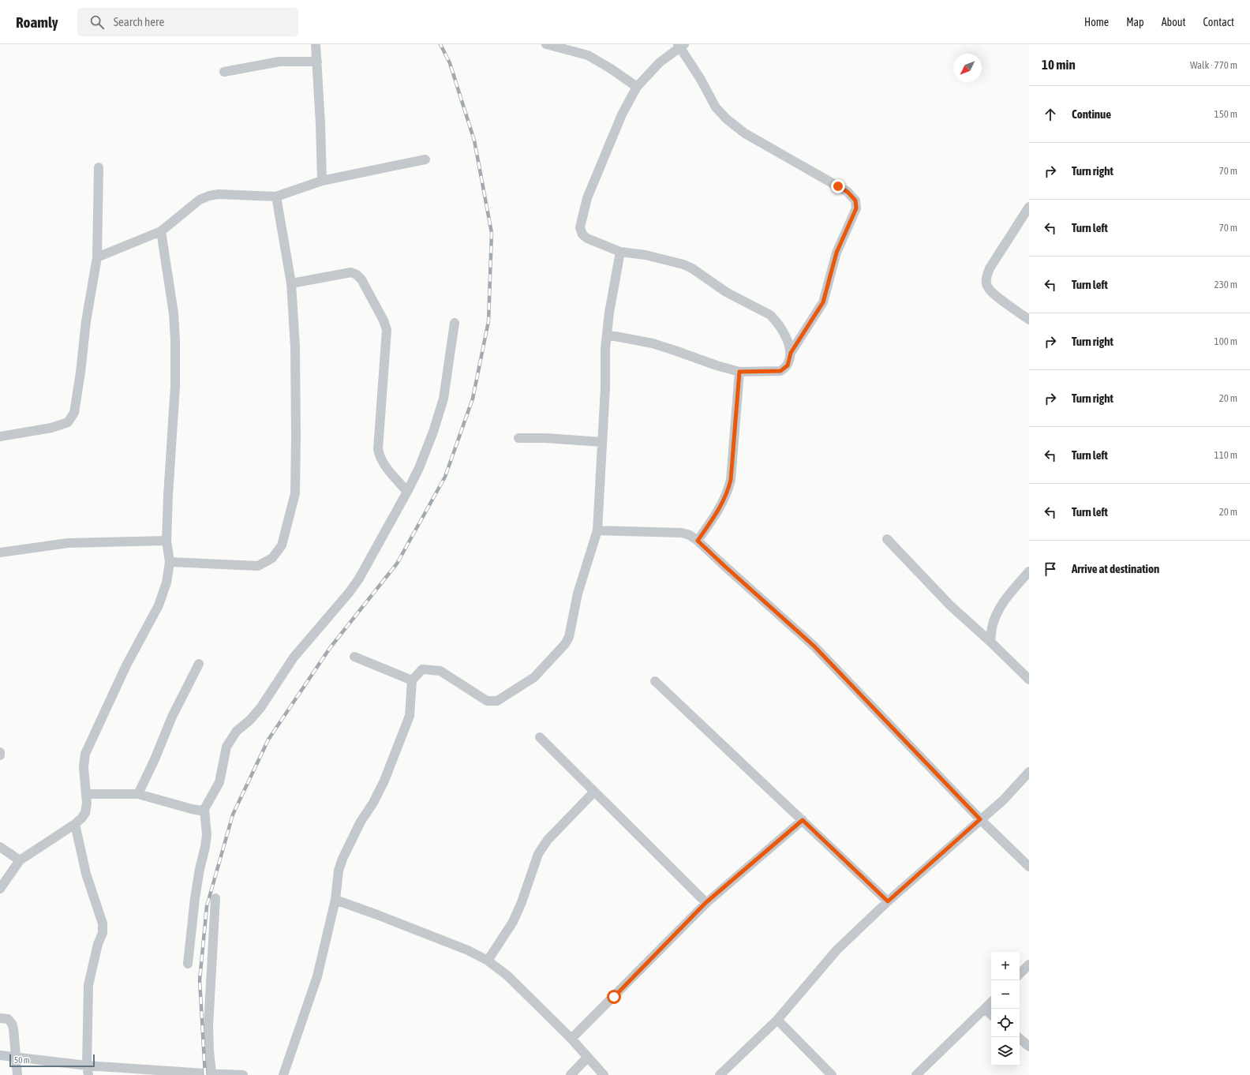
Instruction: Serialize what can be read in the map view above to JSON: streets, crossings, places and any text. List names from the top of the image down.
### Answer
{
  "scale_bar": "50 m",
  "north": "bottom left",
  "page": {
    "header": "Roamly",
    "search": "Search here",
    "nav": [
      "Home",
      "Map",
      "About",
      "Contact"
    ],
    "heading": ["10 min", "Walk · 770 m"],
    "list": [
      ["Continue", "150 m"],
      ["Turn right", "70 m"],
      ["Turn left", "70 m"],
      ["Turn left", "230 m"],
      ["Turn right", "100 m"],
      ["Turn right", "20 m"],
      ["Turn left", "110 m"],
      ["Turn left", "20 m"],
      "Arrive at destination"
    ],
    "map_buttons": ["+", "−"],
    "scale": "50 m"
  }
}
